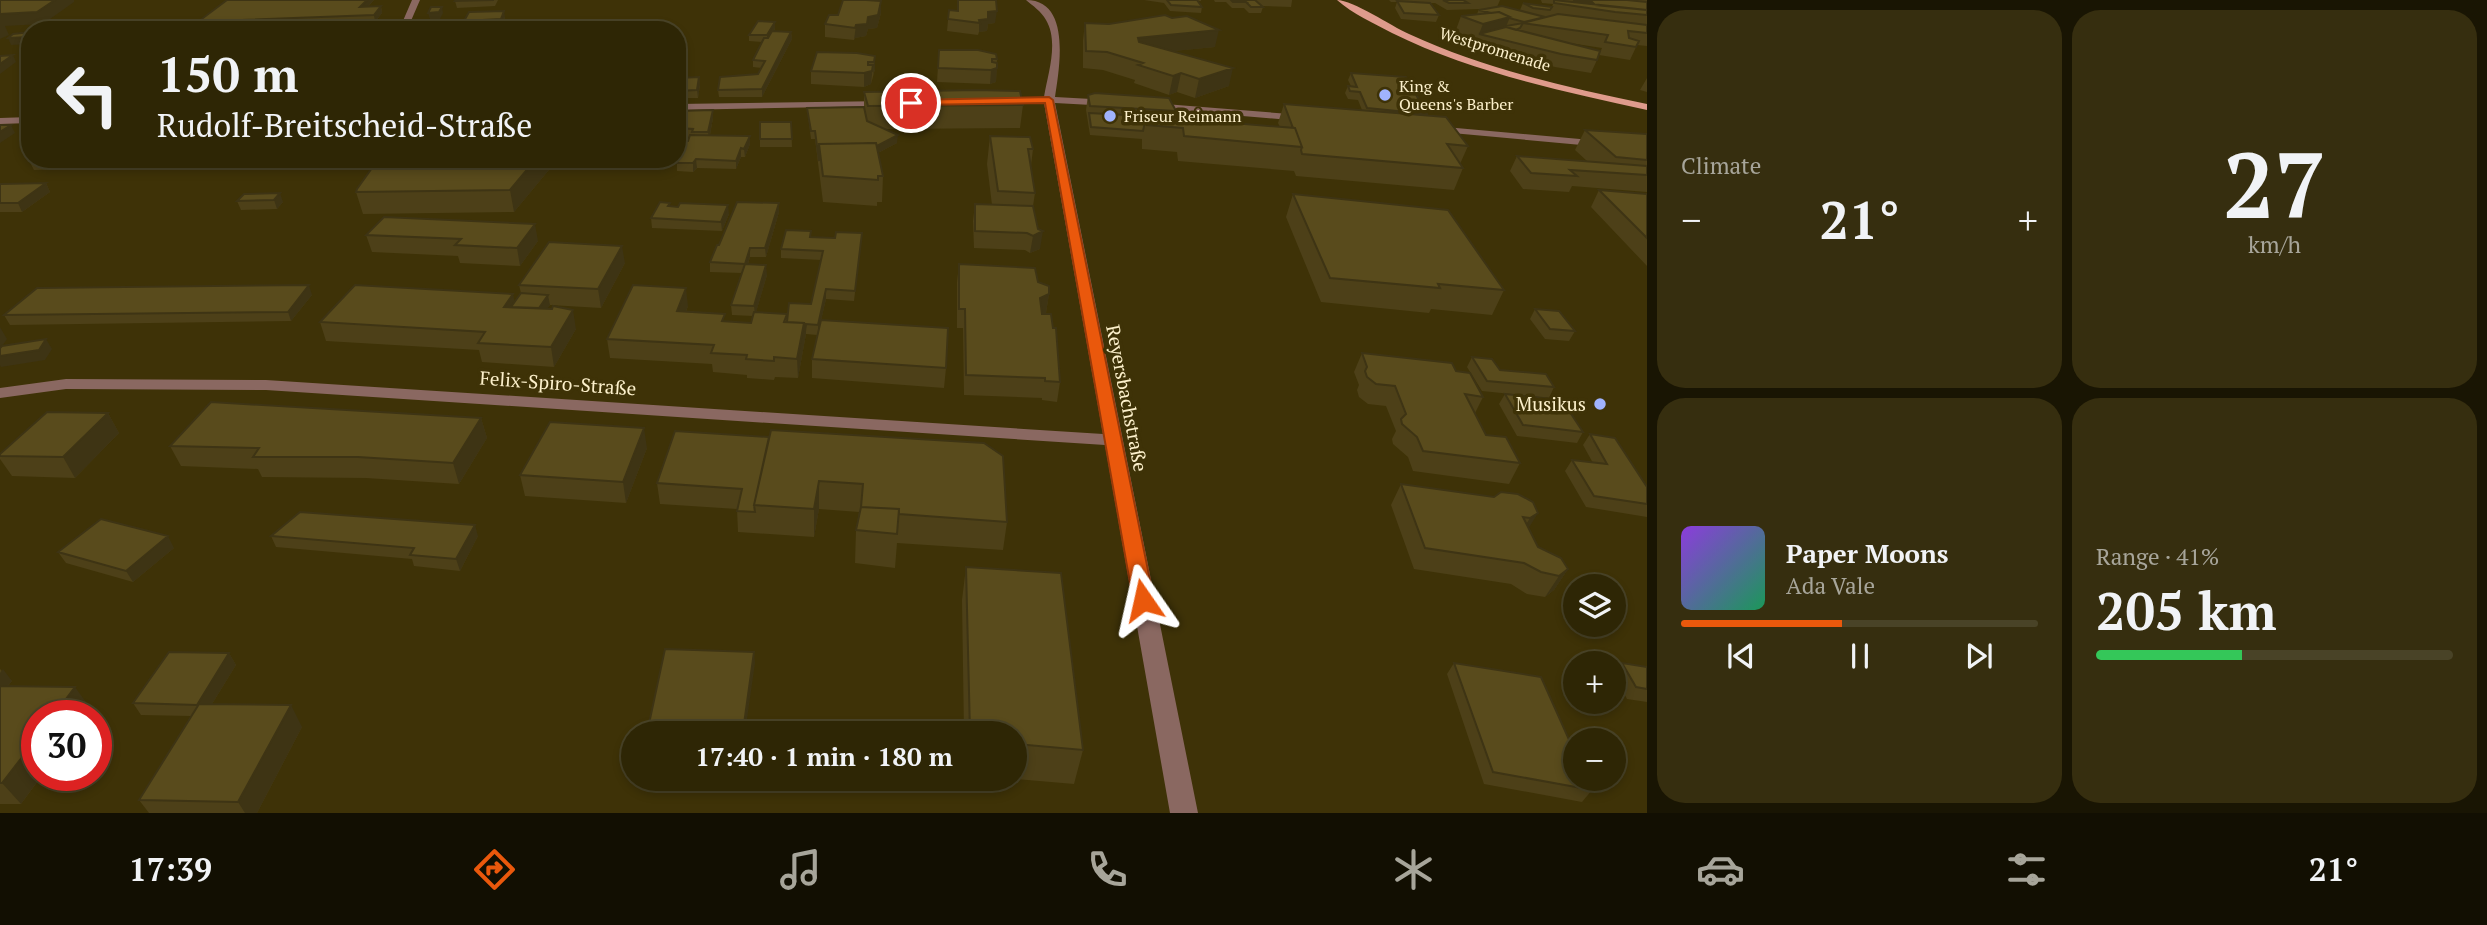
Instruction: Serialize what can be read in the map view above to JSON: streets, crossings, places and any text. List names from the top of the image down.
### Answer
{
  "streets": {
    "main road": ["Westpromenade"],
    "street": ["Felix-Spiro-Straße", "Reyersbachstraße"]
  },
  "crossings": [
    ["Felix-Spiro-Straße", "Reyersbachstraße"]
  ],
  "places": ["King & Queens's Barber", "Friseur Reimann", "Musikus"],
  "page": {
    "tile": [
      "Climate",
      ["27", "km/h"],
      ["Range · 41%", "205 km"]
    ],
    "turn": ["150 m", "Rudolf-Breitscheid-Straße"],
    "heat": ["−", "21°", "+"],
    "song": ["Paper Moons", "Ada Vale"],
    "map_buttons": ["+", "−"],
    "limit": "30",
    "trip": "17:40 · 1 min · 180 m",
    "tabs": ["17:39", "21°"]
  }
}
